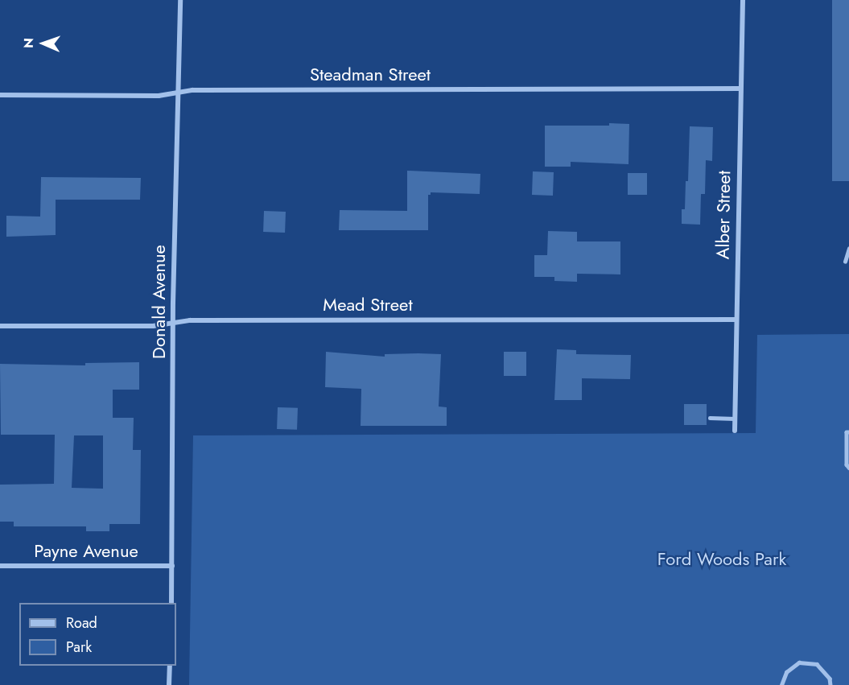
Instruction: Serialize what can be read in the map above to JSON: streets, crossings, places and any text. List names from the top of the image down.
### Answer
{
  "streets": {
    "street": [
      "Steadman Street",
      "Alber Street",
      "Donald Avenue",
      "Mead Street",
      "Payne Avenue"
    ]
  },
  "crossings": [
    ["Steadman Street", "Alber Street"],
    ["Steadman Street", "Donald Avenue"],
    ["Alber Street", "Mead Street"],
    ["Donald Avenue", "Mead Street"],
    ["Donald Avenue", "Payne Avenue"]
  ],
  "parks": ["Ford Woods Park"],
  "legend": ["Road", "Park"],
  "north": "left"
}
